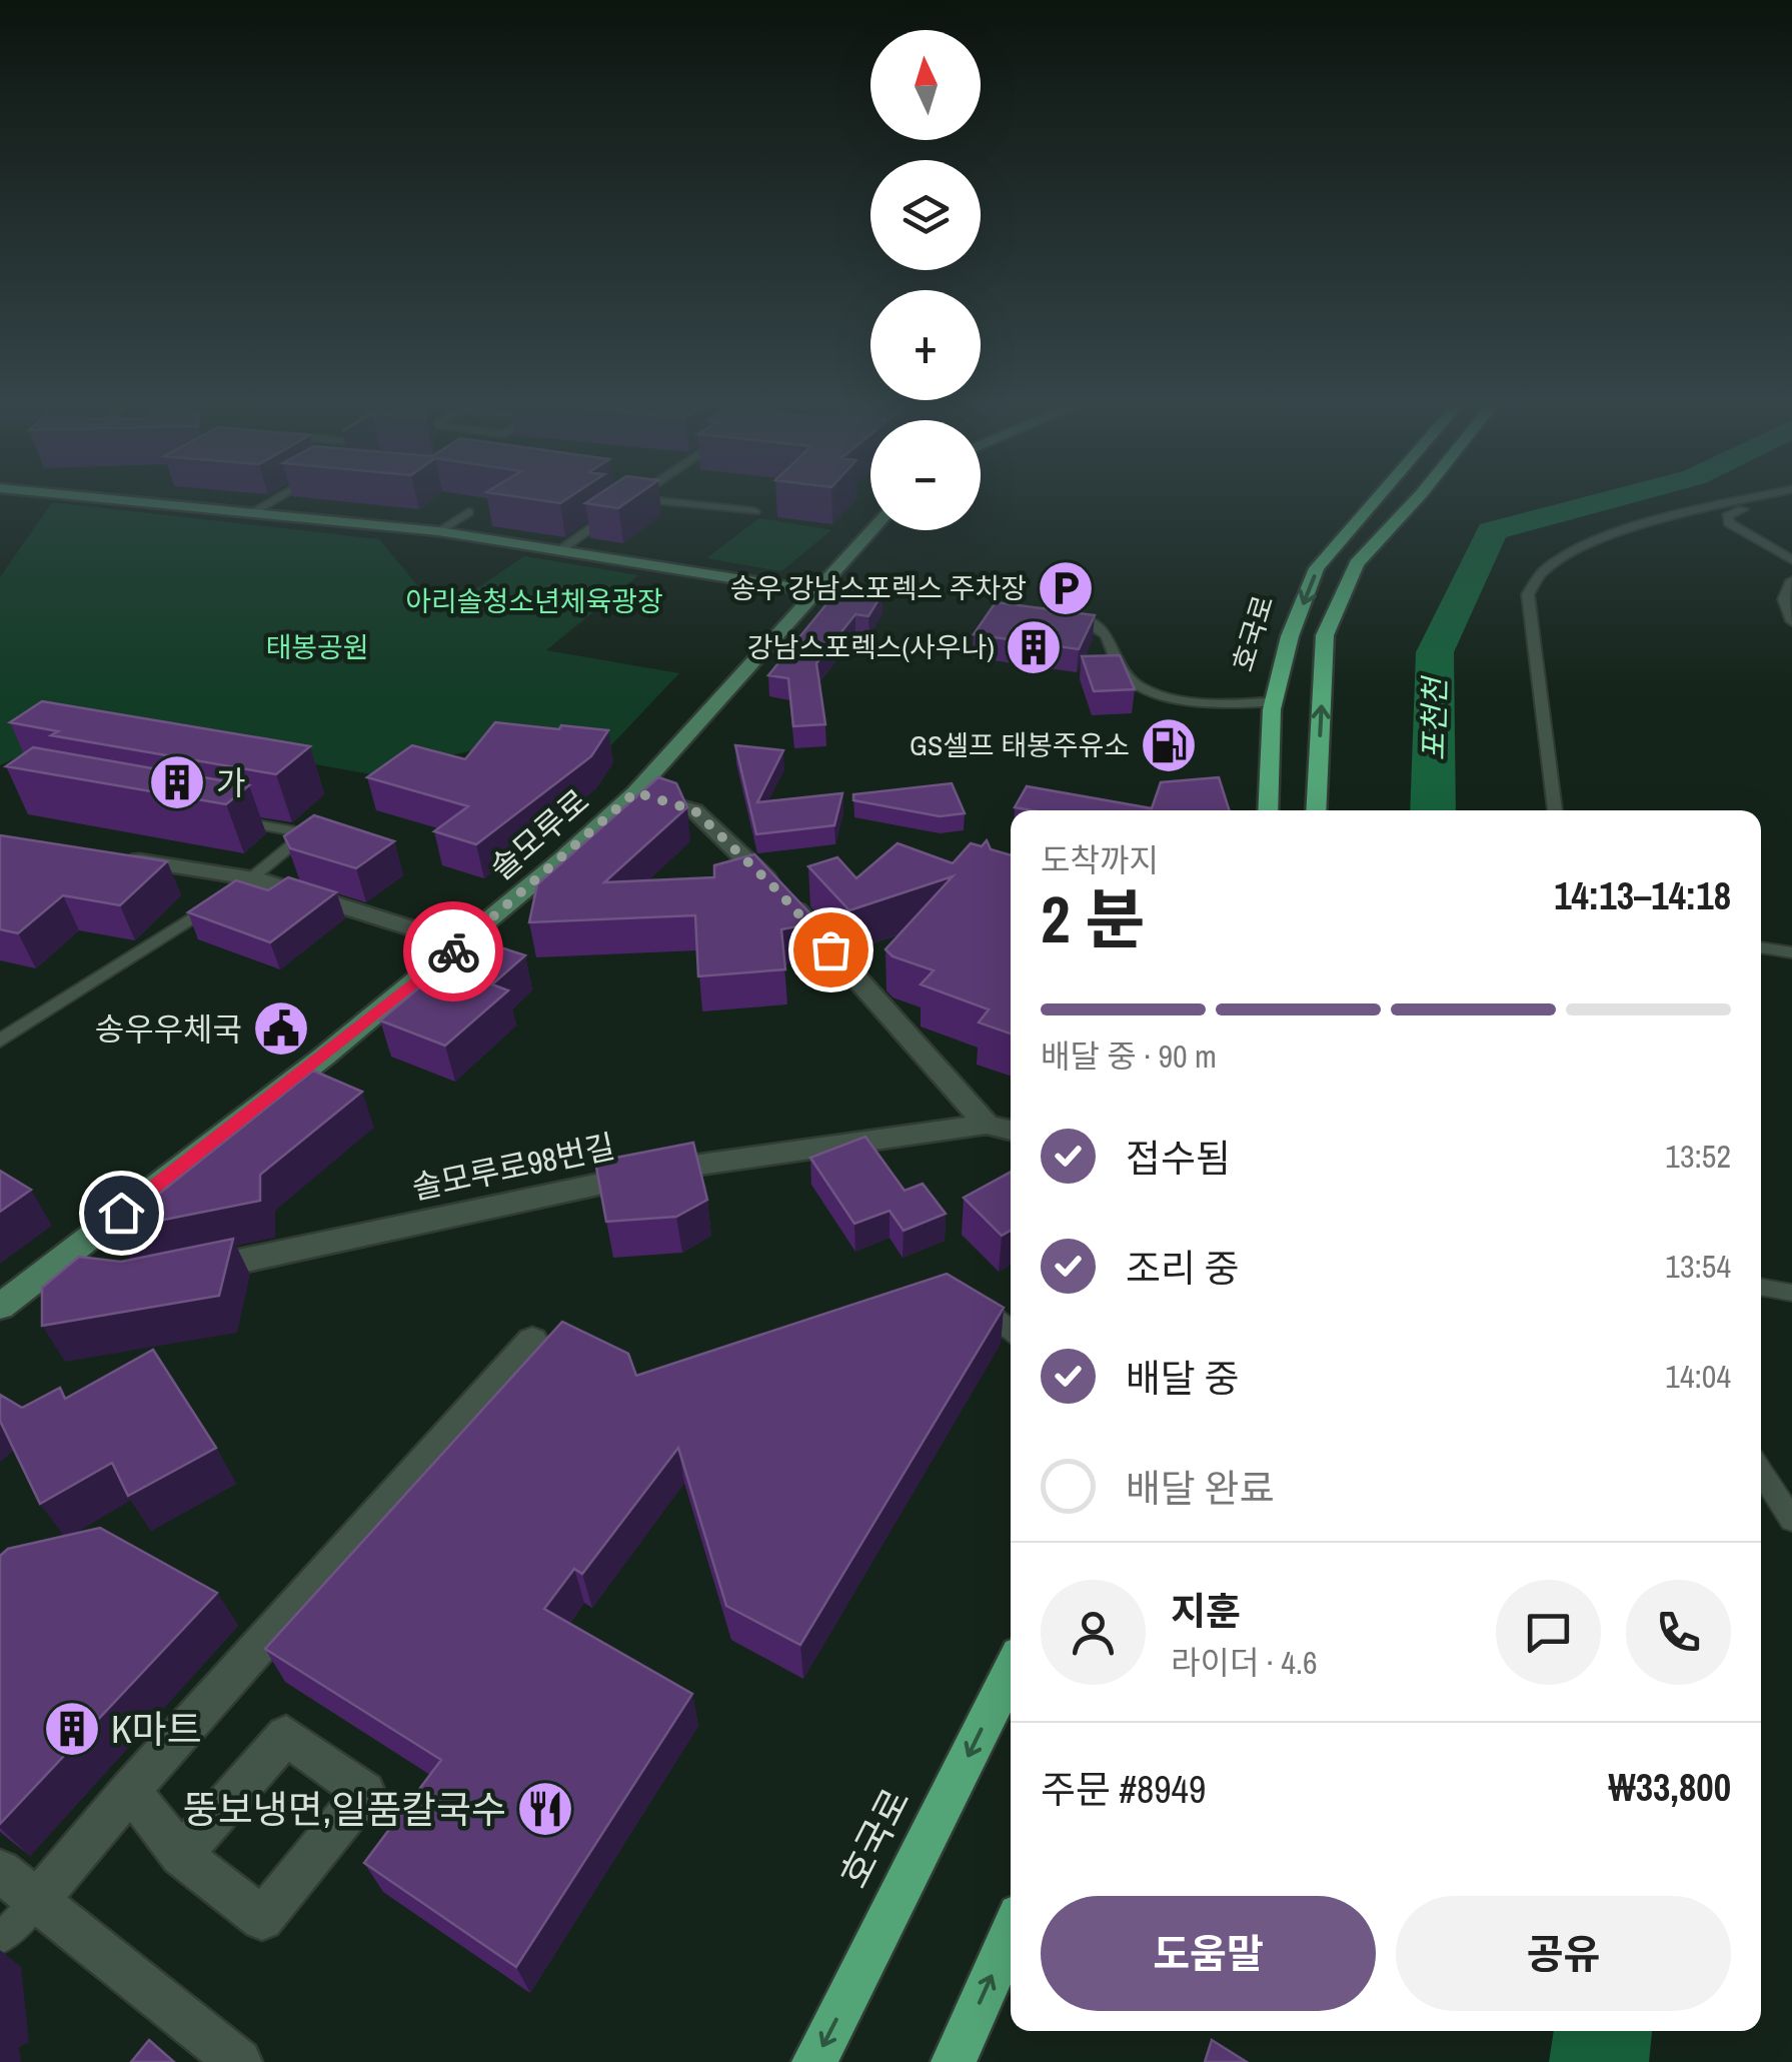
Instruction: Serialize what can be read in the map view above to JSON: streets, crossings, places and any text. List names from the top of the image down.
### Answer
{
  "streets": {
    "main road": ["호국로", "솔모루로"],
    "street": ["솔모루로98번길"]
  },
  "water": ["포천천"],
  "parks": ["아리솔청소년체육광장", "태봉공원"],
  "places": {
    "parking": ["송우 강남스포렉스 주차장"],
    "building": ["강남스포렉스(사우나)", "가", "K마트"],
    "fuel station": ["GS셀프 태봉주유소"],
    "public building": ["송우우체국"],
    "restaurant": ["뚱보냉면,일품칼국수"]
  },
  "north": "top",
  "page": {
    "map_buttons": ["+", "−"],
    "heading": ["2 분", "도착까지", "14:13–14:18"],
    "panel": [
      "지훈",
      "라이더 · 4.6",
      "주문 #8949",
      "₩33,800"
    ],
    "bar": "배달 중 · 90 m",
    "list": [
      ["접수됨", "13:52"],
      ["조리 중", "13:54"],
      ["배달 중", "14:04"],
      "배달 완료"
    ],
    "buttons": ["도움말", "공유"]
  }
}
